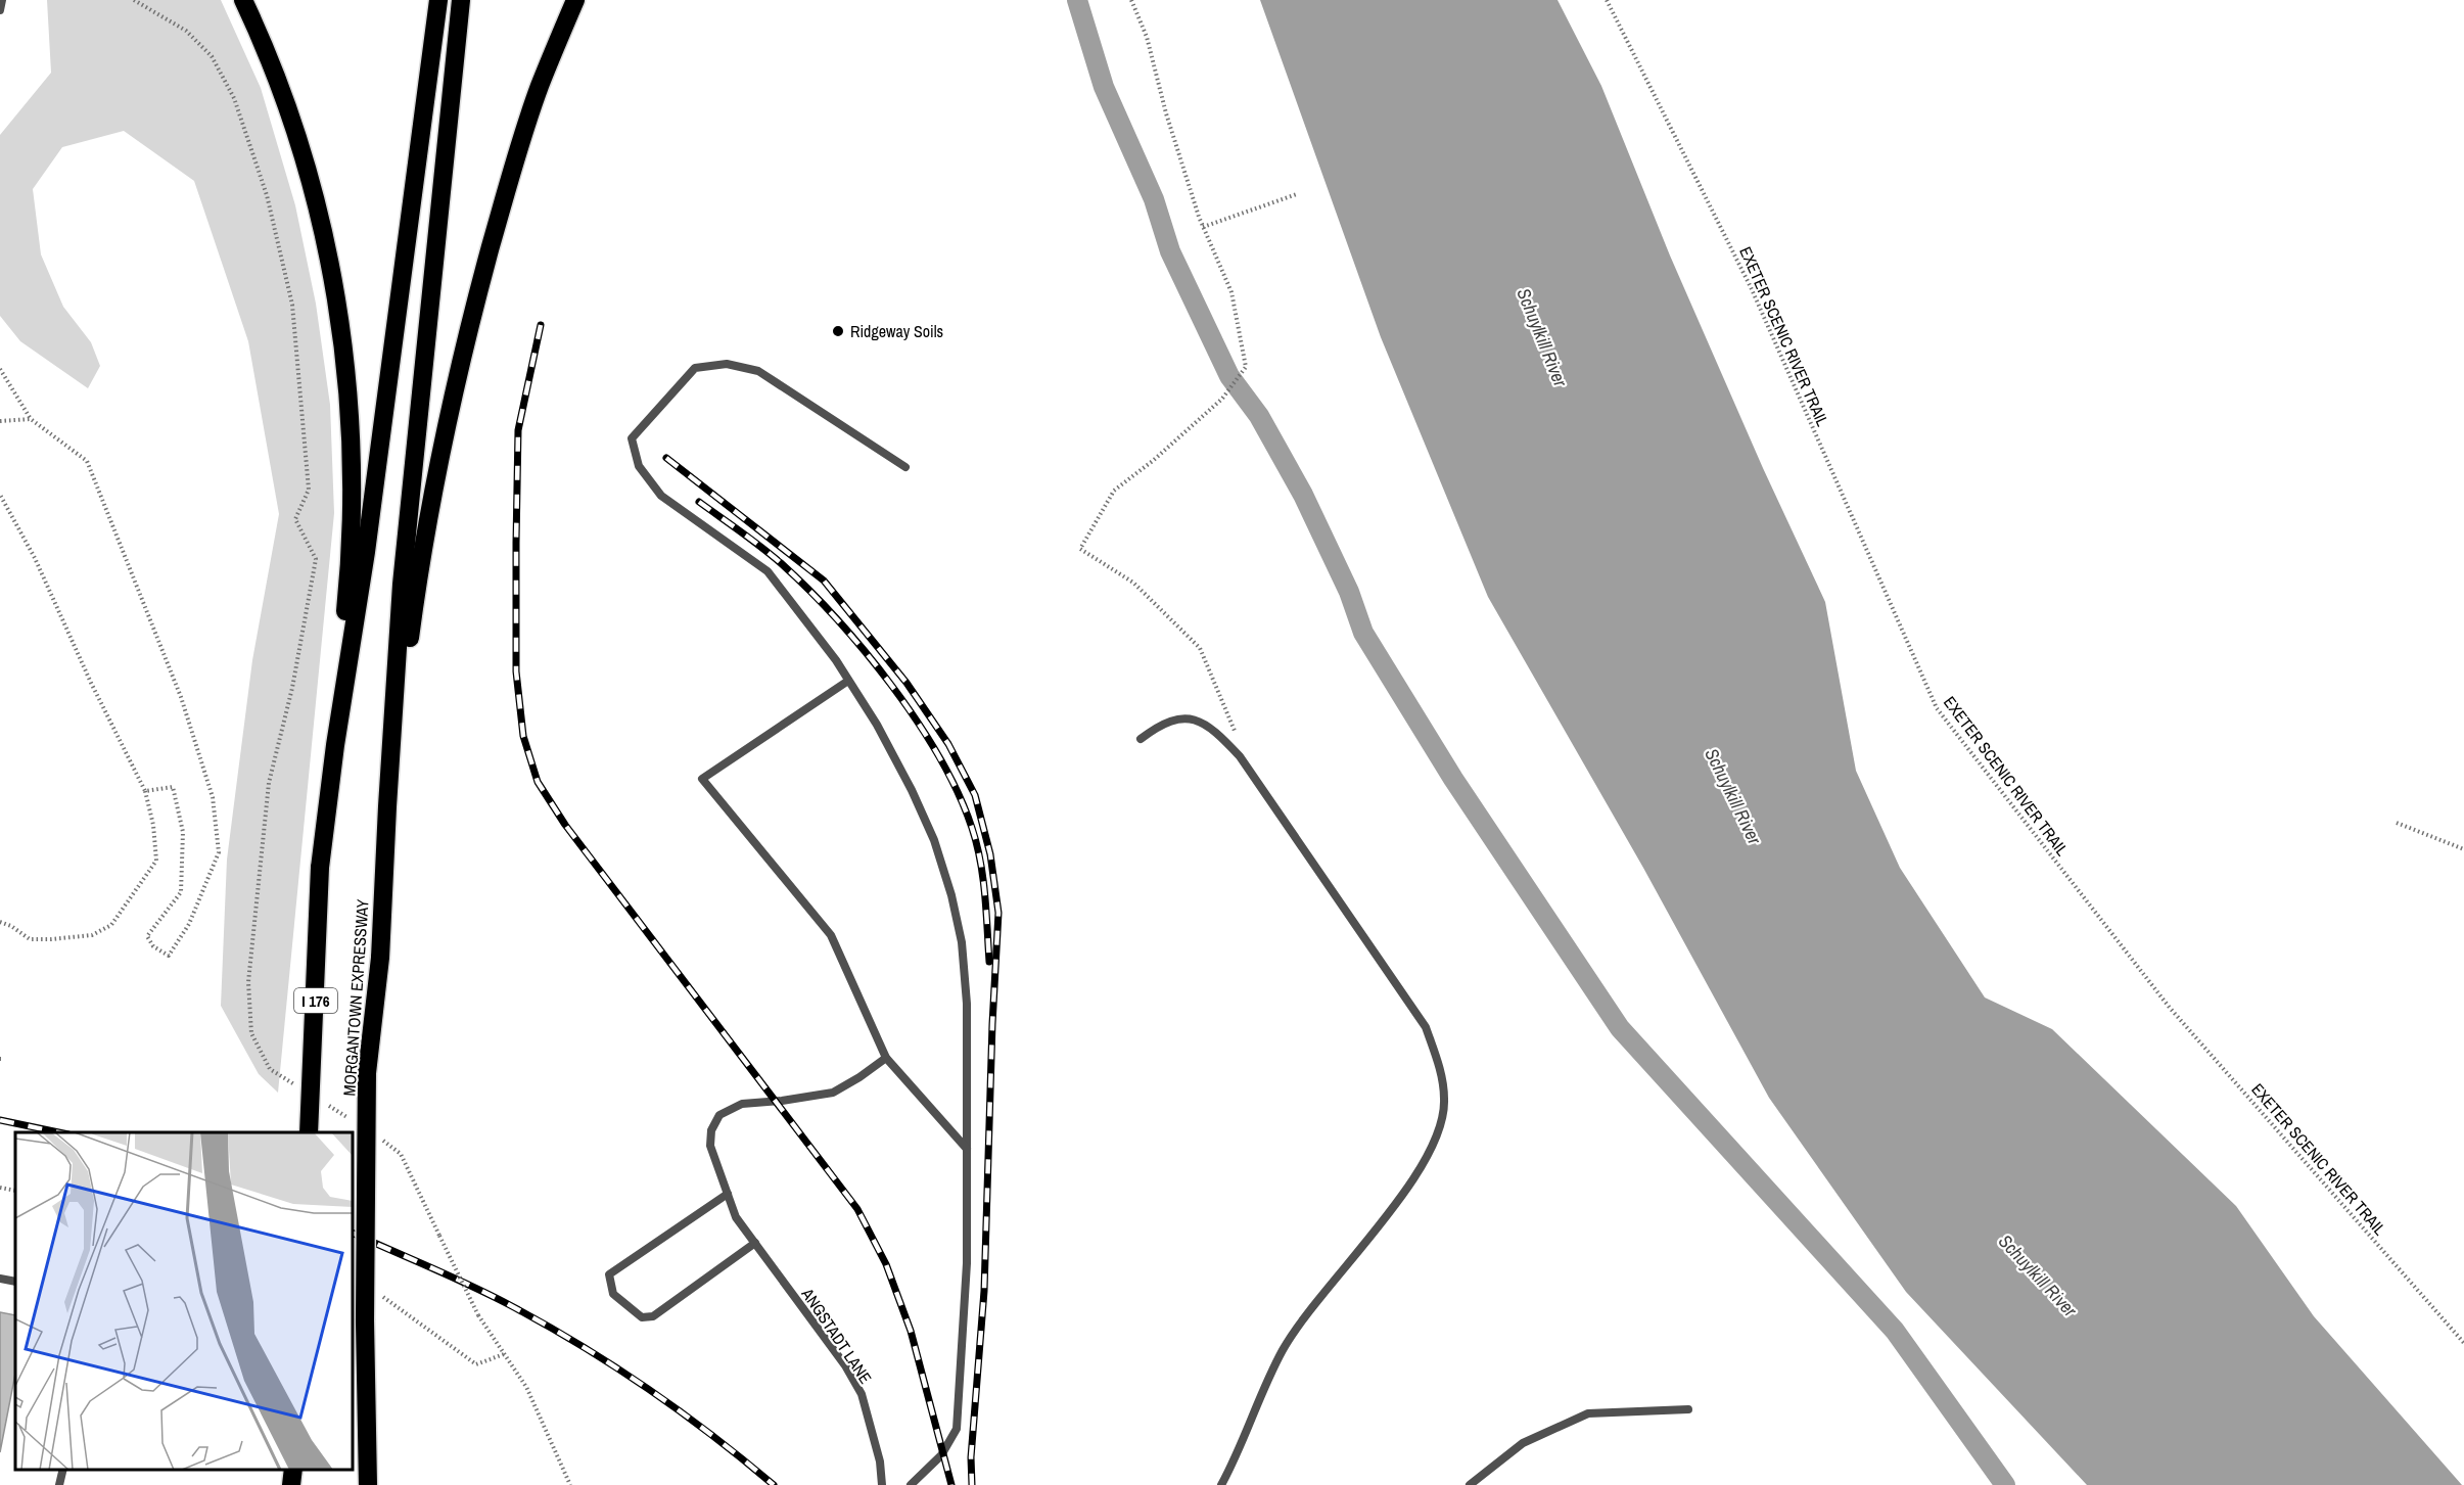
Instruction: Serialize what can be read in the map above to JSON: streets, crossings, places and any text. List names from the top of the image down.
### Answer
{
  "streets": {
    "highway": ["MORGANTOWN EXPRESSWAY", "I 176"],
    "lane": ["ANGSTADT LANE"],
    "path": ["EXETER SCENIC RIVER TRAIL"]
  },
  "water": ["Schuylkill River"],
  "places": ["Ridgeway Soils"]
}
